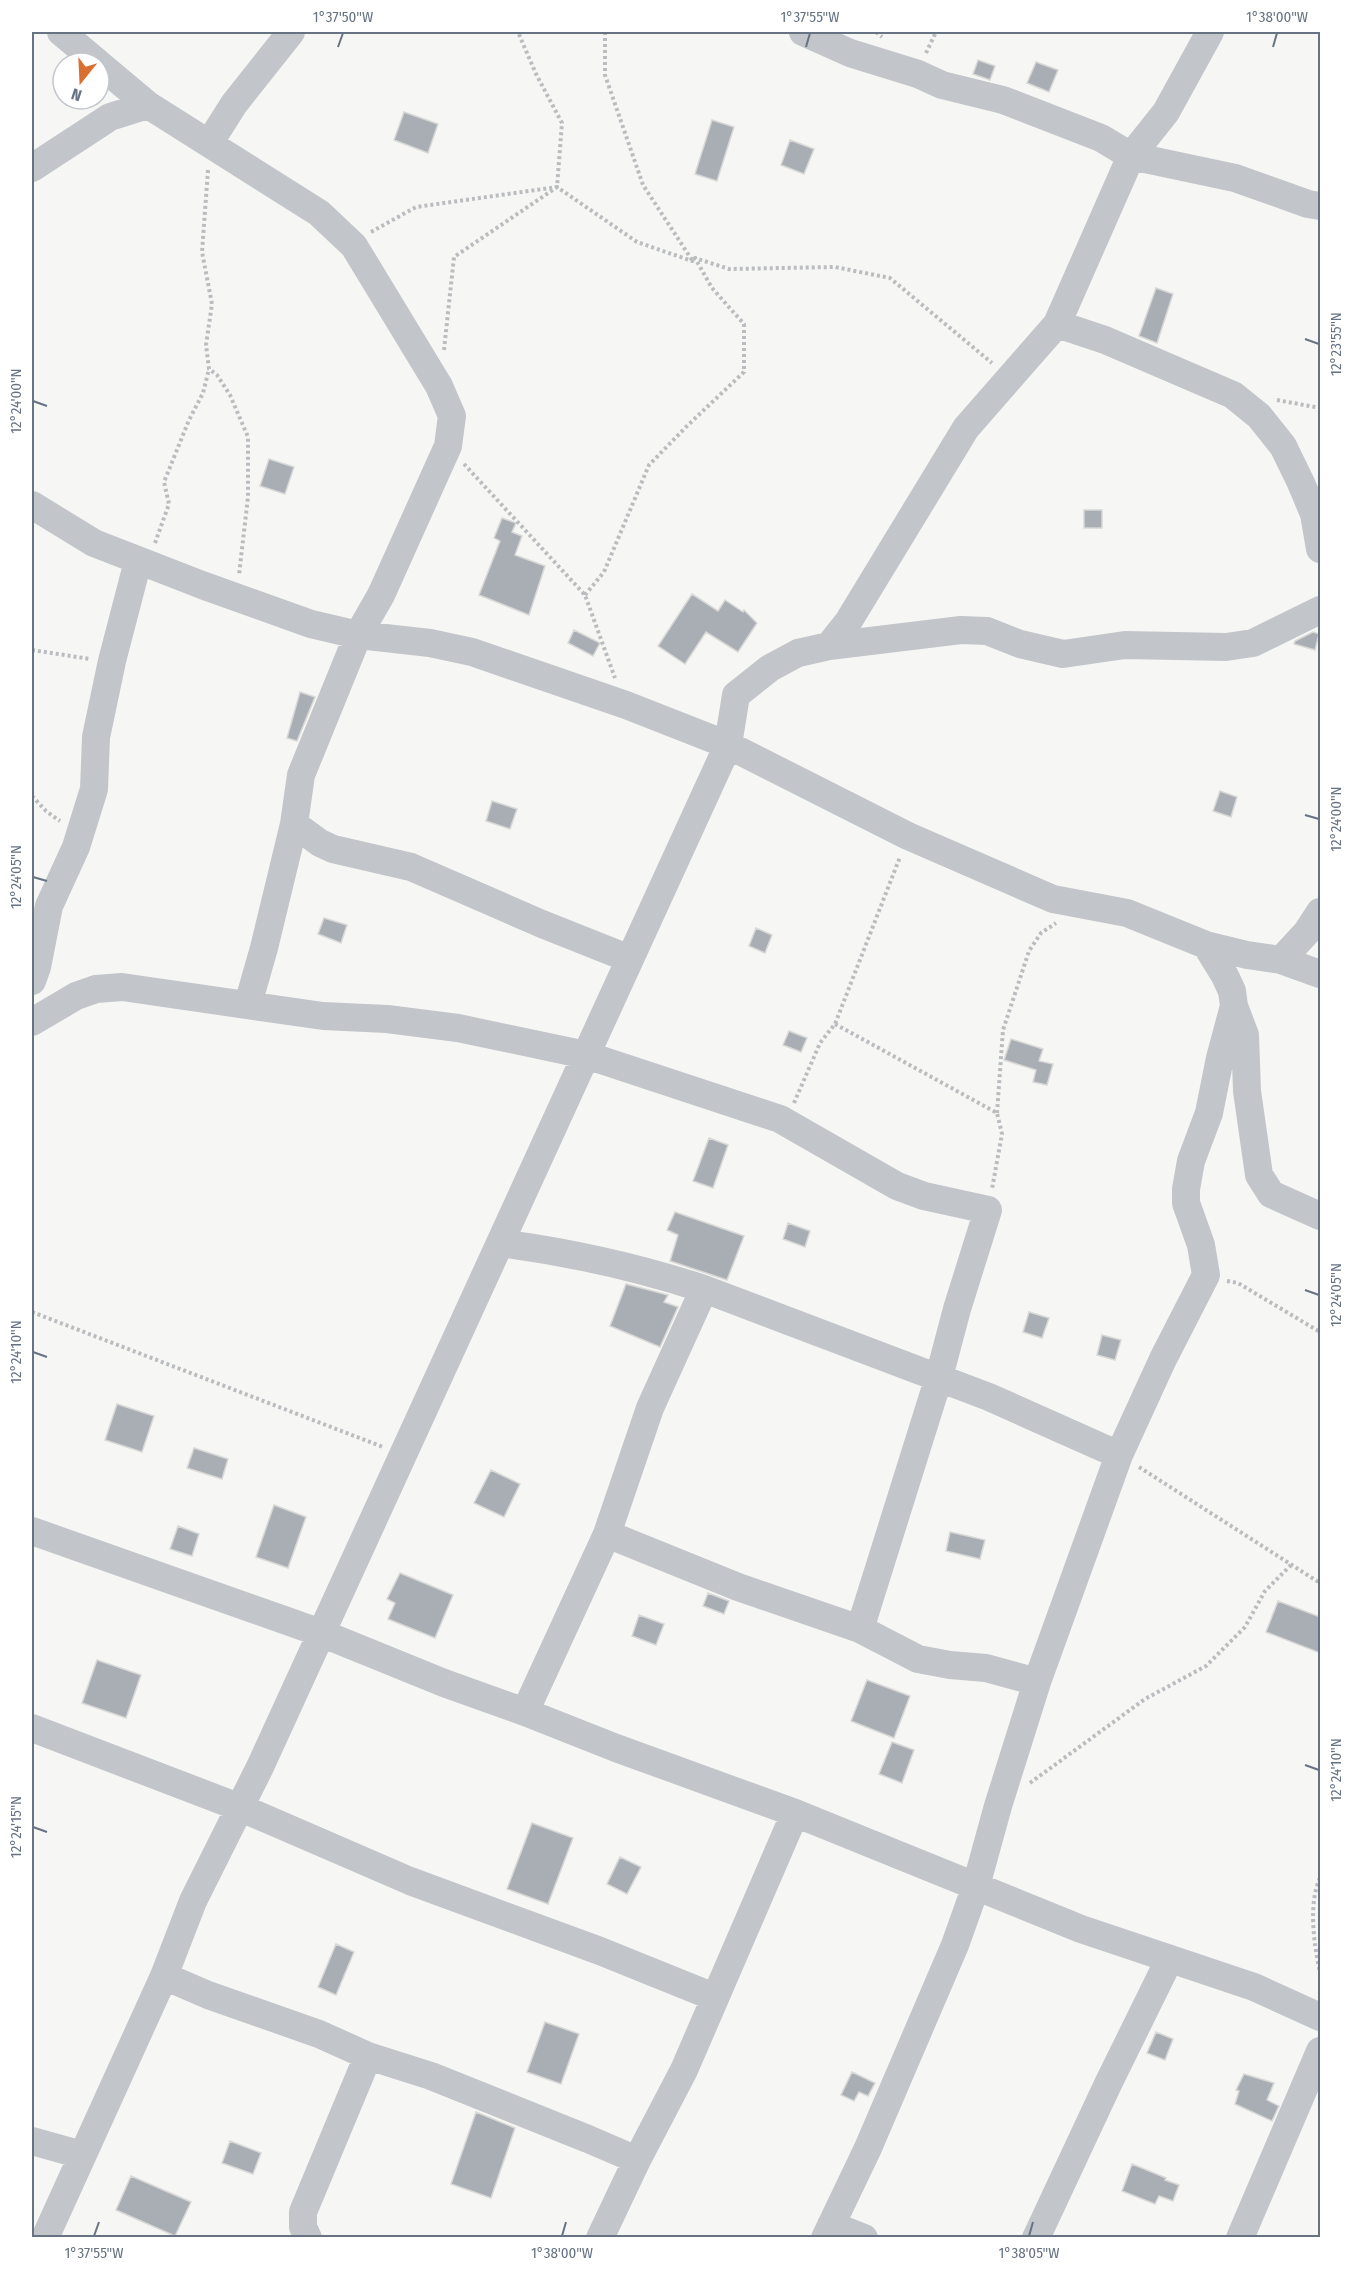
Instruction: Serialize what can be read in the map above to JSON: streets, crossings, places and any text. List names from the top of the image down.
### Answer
{
  "north": "bottom",
  "coordinates": [
    "1°37'50\"W",
    "1°37'55\"W",
    "1°38'00\"W",
    "12°23'55\"N",
    "12°24'00\"N",
    "12°24'05\"N",
    "12°24'10\"N",
    "12°24'15\"N",
    "1°38'05\"W"
  ]
}
